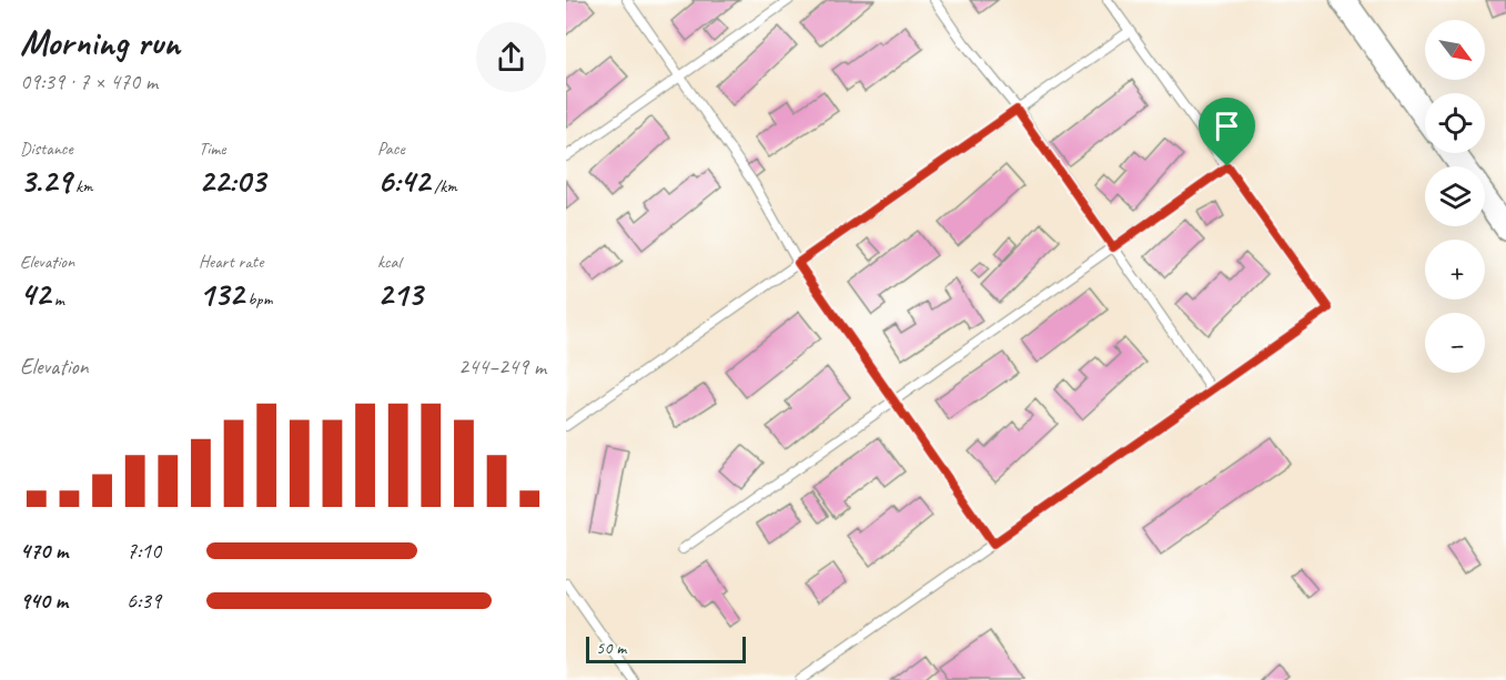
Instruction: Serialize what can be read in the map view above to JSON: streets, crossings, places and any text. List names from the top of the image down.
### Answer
{
  "scale_bar": "50 m",
  "north": "bottom right",
  "page": {
    "heading": ["Morning run", "09:39 · 7 × 470 m"],
    "map_buttons": ["+", "−"],
    "stats": [
      ["Distance", "3.29 km"],
      ["Time", "22:03"],
      ["Pace", "6:42 /km"],
      ["Elevation", "42 m"],
      ["Heart rate", "132 bpm"],
      ["kcal", "213"]
    ],
    "chart": ["Elevation", "244–249 m"],
    "list": [
      {
        "name": "470 m",
        "note": "7:10"
      },
      {
        "name": "940 m",
        "note": "6:39"
      }
    ],
    "scale": "50 m"
  }
}
